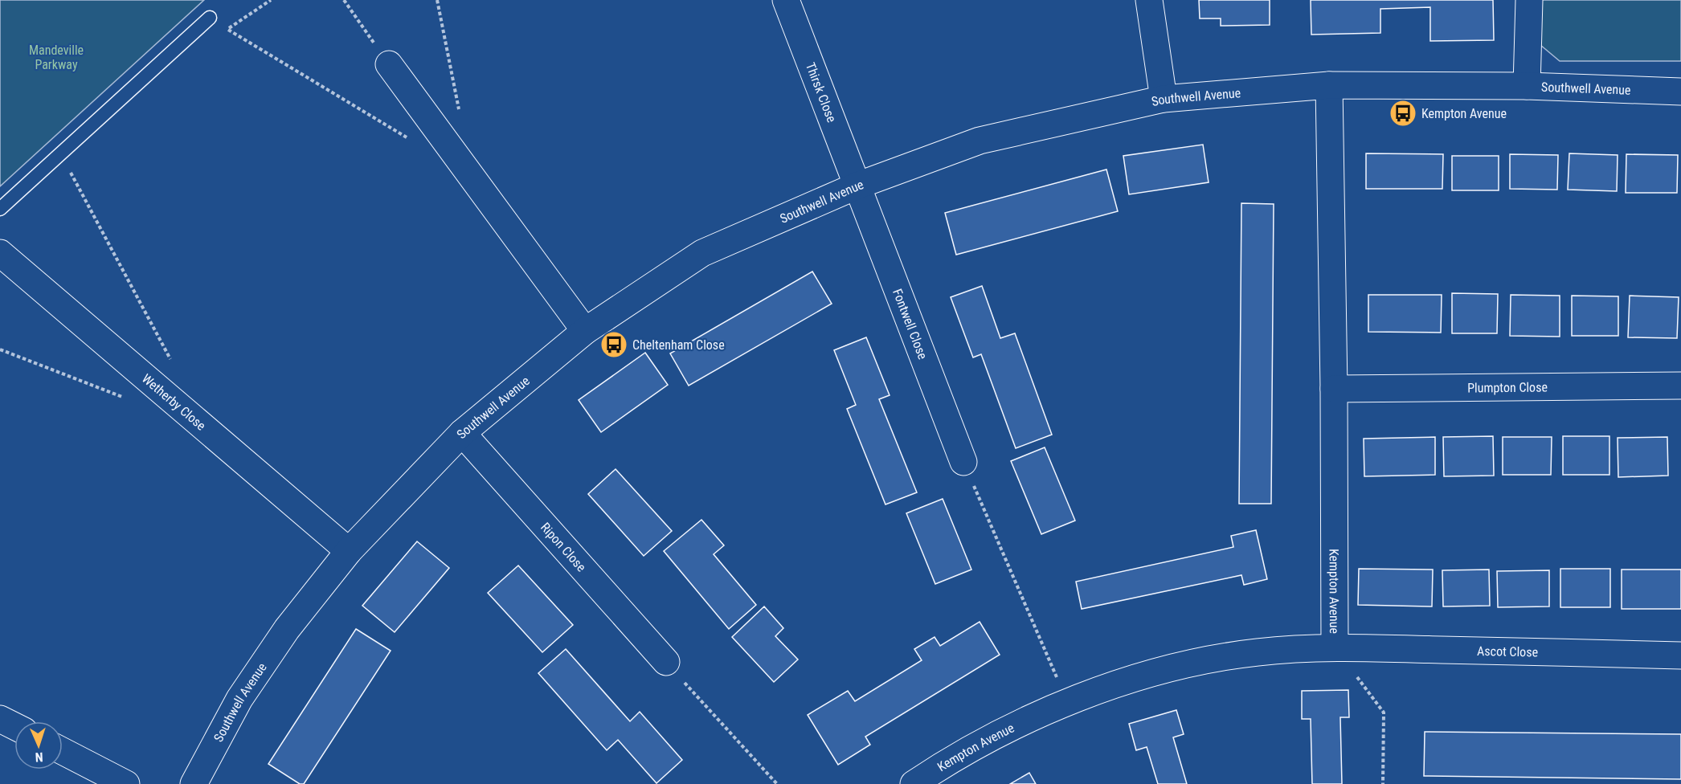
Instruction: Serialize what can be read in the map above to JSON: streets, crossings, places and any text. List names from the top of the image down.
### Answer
{
  "streets": {
    "street": [
      "Southwell Avenue",
      "Thirsk Close",
      "Fontwell Close",
      "Plumpton Close",
      "Wetherby Close",
      "Ripon Close",
      "Kempton Avenue",
      "Ascot Close"
    ]
  },
  "crossings": [
    ["Southwell Avenue", "Thirsk Close"],
    ["Southwell Avenue", "Fontwell Close"],
    ["Southwell Avenue", "Wetherby Close"],
    ["Southwell Avenue", "Ripon Close"],
    ["Southwell Avenue", "Kempton Avenue"],
    ["Thirsk Close", "Fontwell Close"],
    ["Plumpton Close", "Kempton Avenue"],
    ["Kempton Avenue", "Ascot Close"]
  ],
  "parks": ["Mandeville Parkway"],
  "places": {
    "bus stop": ["Kempton Avenue", "Cheltenham Close"]
  },
  "north": "bottom"
}
